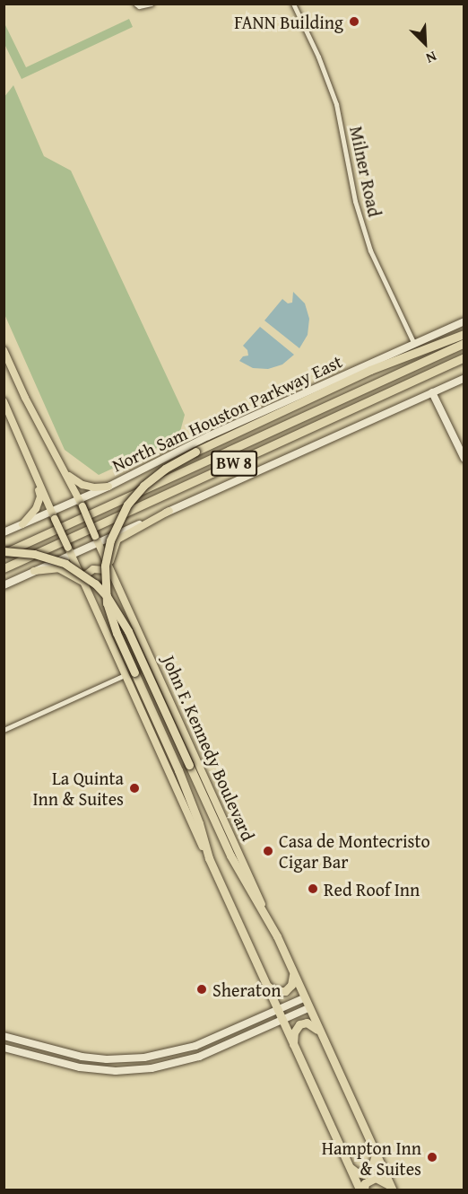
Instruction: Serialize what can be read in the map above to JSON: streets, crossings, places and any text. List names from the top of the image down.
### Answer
{
  "streets": {
    "highway": ["North Sam Houston Parkway East", "BW 8", "John F. Kennedy Boulevard"],
    "street": ["Milner Road"]
  },
  "crossings": [
    ["Milner Road", "North Sam Houston Parkway East"],
    ["North Sam Houston Parkway East", "John F. Kennedy Boulevard"]
  ],
  "places": [
    "FANN Building",
    "La Quinta Inn & Suites",
    "Casa de Montecristo Cigar Bar",
    "Red Roof Inn",
    "Sheraton",
    "Hampton Inn & Suites"
  ],
  "north": "bottom right"
}
